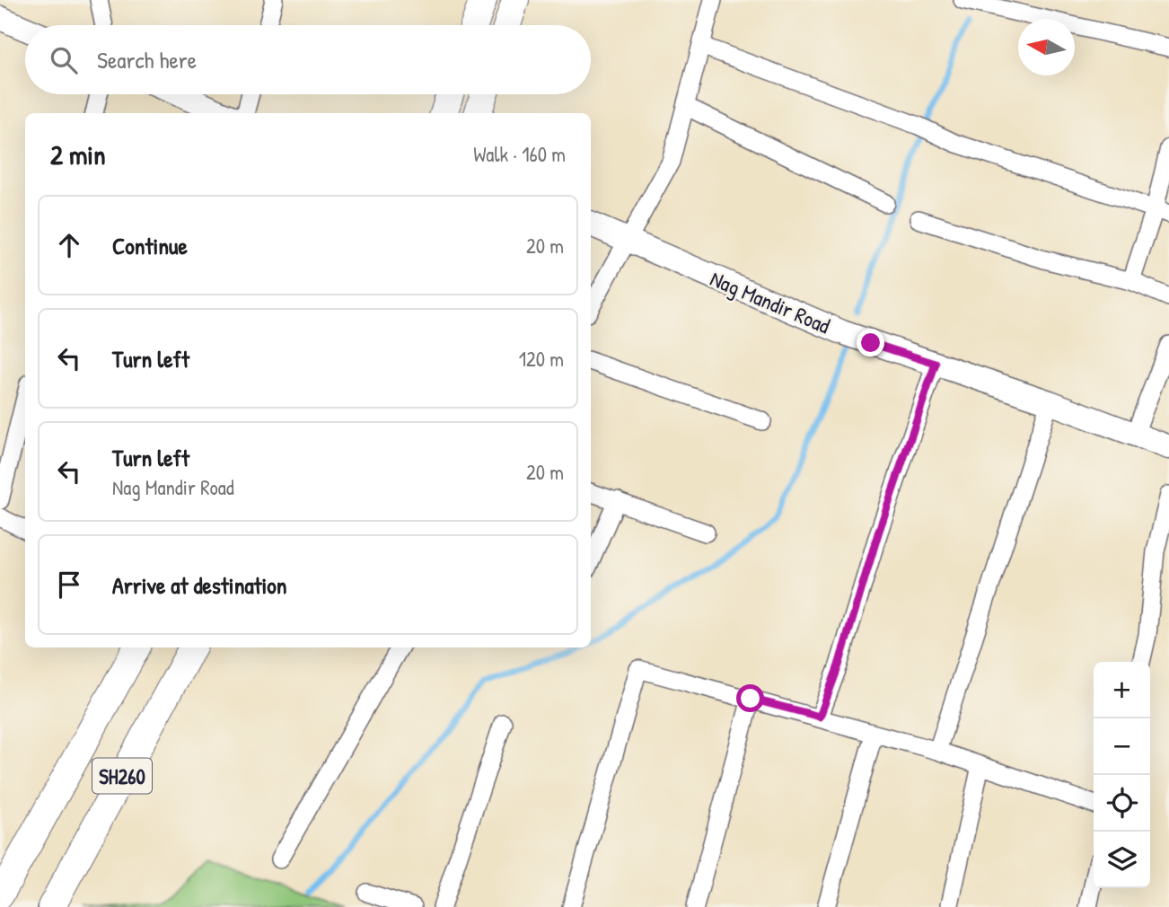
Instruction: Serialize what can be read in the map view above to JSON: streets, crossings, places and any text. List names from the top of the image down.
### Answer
{
  "streets": {
    "main road": ["SH260"],
    "street": ["Nag Mandir Road"]
  },
  "north": "left",
  "page": {
    "search": "Search here",
    "heading": ["2 min", "Walk · 160 m"],
    "list": [
      ["Continue", "20 m"],
      ["Turn left", "120 m"],
      ["Turn left", "Nag Mandir Road", "20 m"],
      "Arrive at destination"
    ],
    "map_buttons": ["+", "−"]
  }
}
